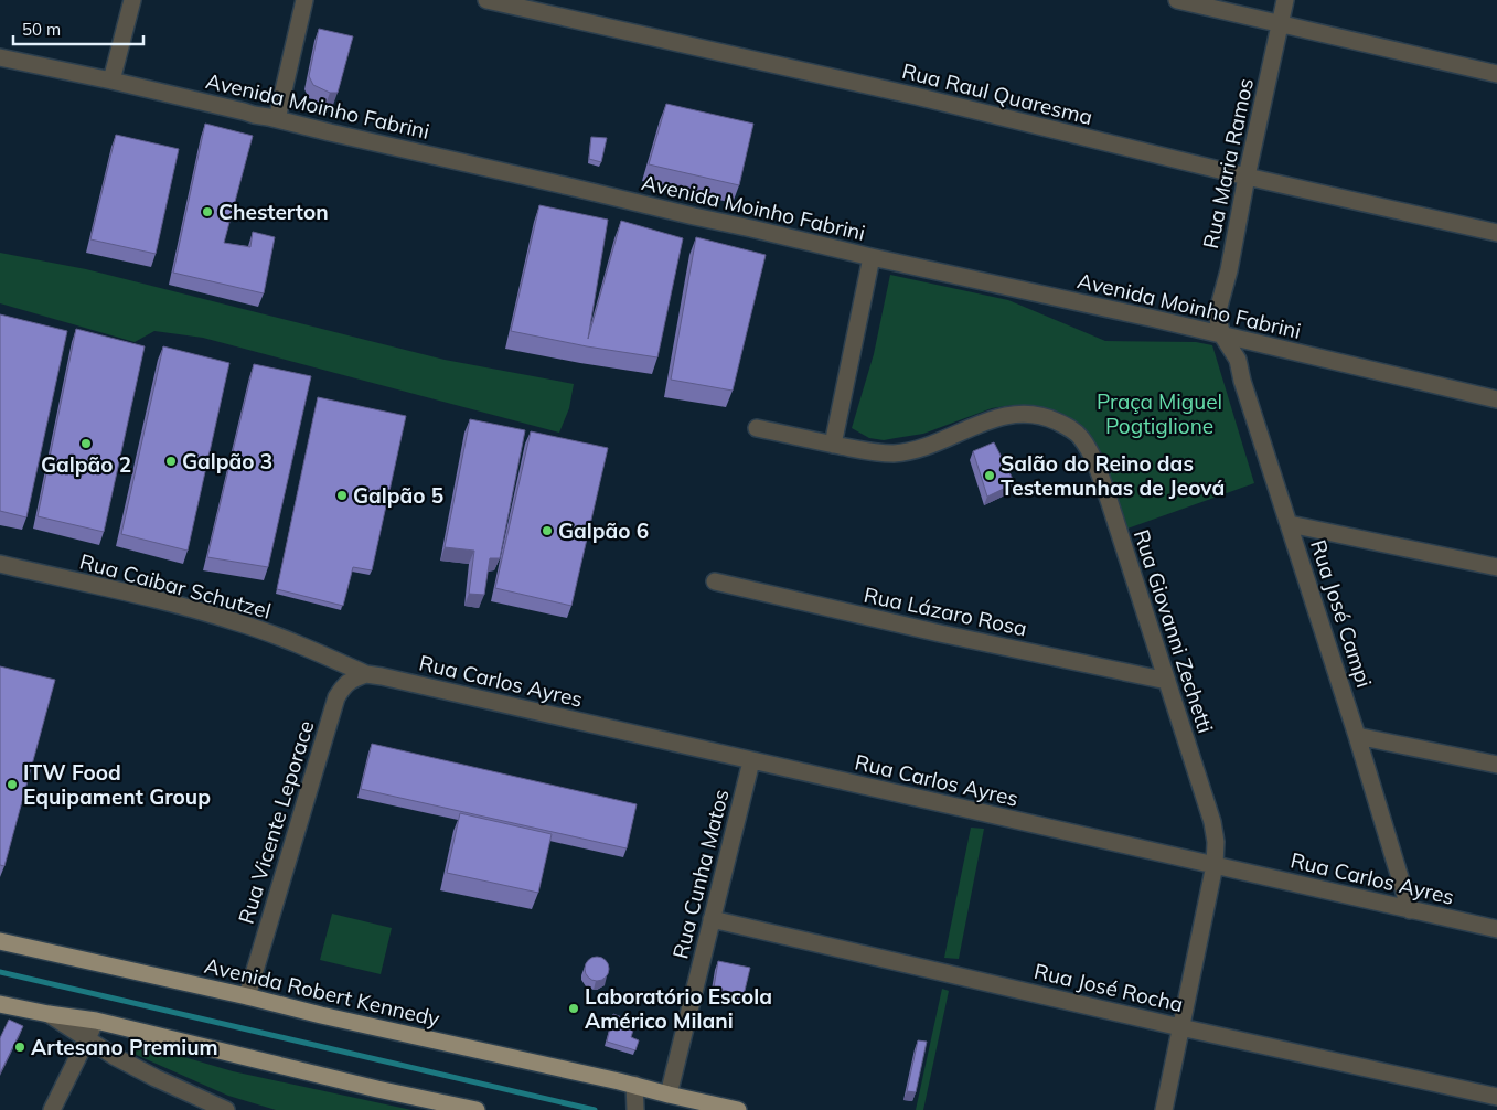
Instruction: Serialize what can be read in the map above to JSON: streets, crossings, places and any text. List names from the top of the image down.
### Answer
{
  "streets": {
    "main road": ["Avenida Robert Kennedy"],
    "street": [
      "Rua Raul Quaresma",
      "Avenida Moinho Fabrini",
      "Rua Maria Ramos",
      "Rua Caibar Schutzel",
      "Rua Lázaro Rosa",
      "Rua José Campi",
      "Rua Giovanni Zechetti",
      "Rua Carlos Ayres",
      "Rua Vicente Leporace",
      "Rua Cunha Matos",
      "Rua José Rocha"
    ]
  },
  "crossings": [
    ["Rua Raul Quaresma", "Rua Maria Ramos"],
    ["Avenida Moinho Fabrini", "Rua Maria Ramos"],
    ["Avenida Moinho Fabrini", "Rua José Campi"],
    ["Rua Maria Ramos", "Rua José Campi"],
    ["Rua Caibar Schutzel", "Rua Carlos Ayres"],
    ["Rua Caibar Schutzel", "Rua Vicente Leporace"],
    ["Rua Lázaro Rosa", "Rua Giovanni Zechetti"],
    ["Rua José Campi", "Rua Carlos Ayres"],
    ["Rua Giovanni Zechetti", "Rua Carlos Ayres"],
    ["Rua Giovanni Zechetti", "Rua José Rocha"],
    ["Rua Carlos Ayres", "Rua Vicente Leporace"],
    ["Rua Carlos Ayres", "Rua Cunha Matos"],
    ["Rua Vicente Leporace", "Avenida Robert Kennedy"],
    ["Rua Cunha Matos", "Rua José Rocha"],
    ["Rua Cunha Matos", "Avenida Robert Kennedy"]
  ],
  "parks": ["Praça Miguel Pogtiglione"],
  "places": [
    "Chesterton",
    "Galpão 2",
    "Galpão 3",
    "Salão do Reino das Testemunhas de Jeová",
    "Galpão 5",
    "Galpão 6",
    "ITW Food Equipament Group",
    "Laboratório Escola Américo Milani",
    "Artesano Premium"
  ],
  "scale_bar": "50 m"
}
